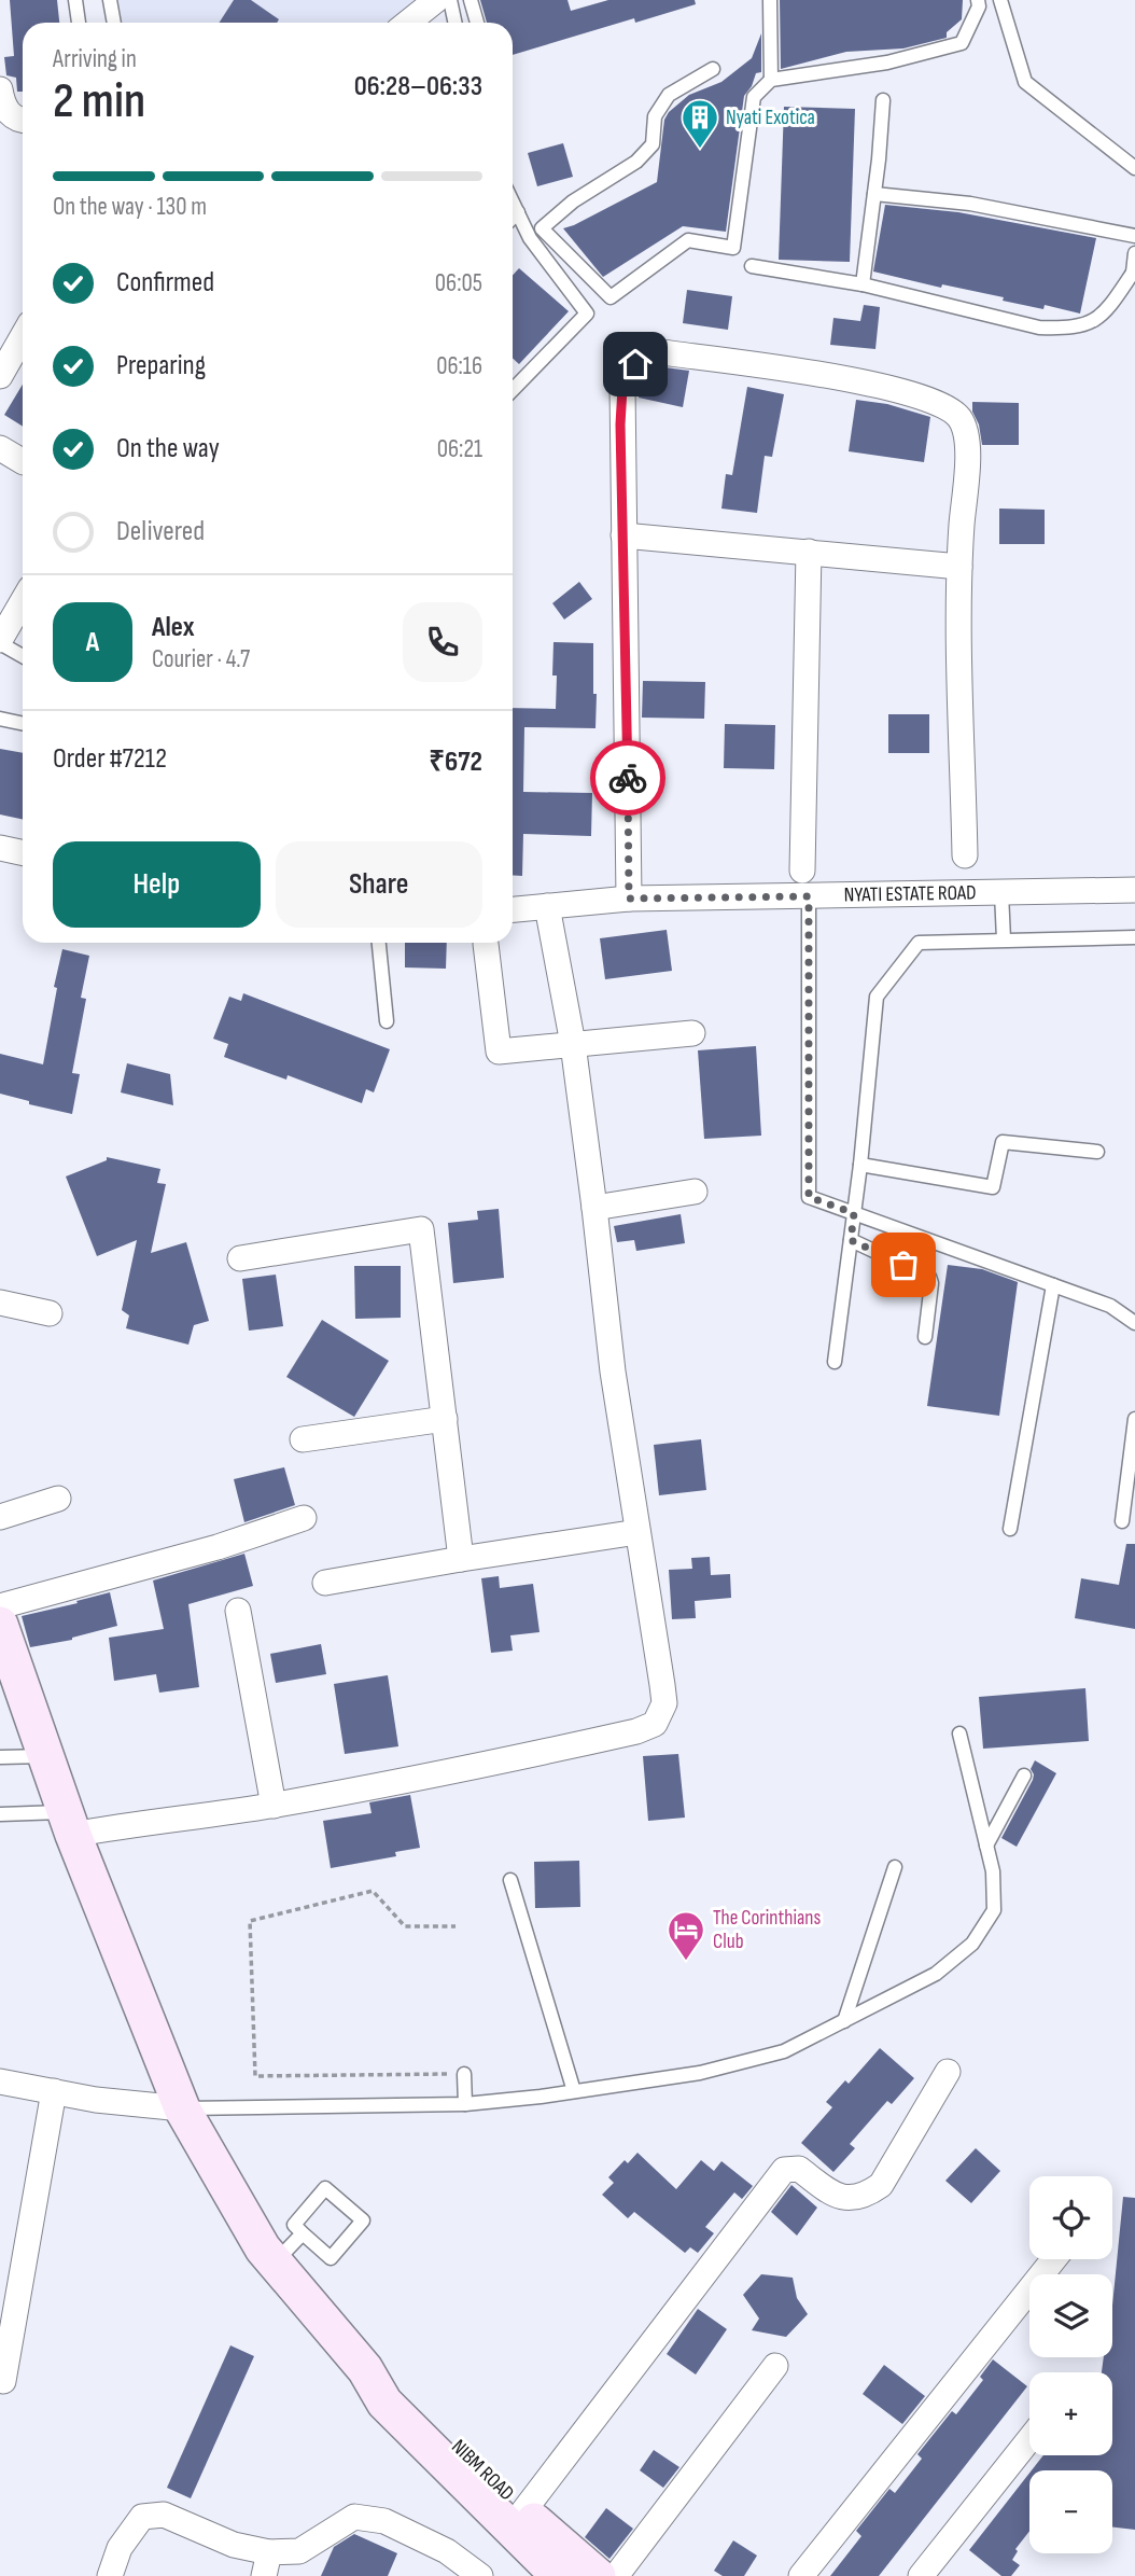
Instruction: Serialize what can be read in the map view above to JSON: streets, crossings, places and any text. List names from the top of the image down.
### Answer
{
  "streets": {
    "main road": ["NIBM ROAD"],
    "street": ["NYATI ESTATE ROAD"]
  },
  "places": {
    "building": ["Nyati Exotica"],
    "hotel": ["The Corinthians Club"]
  },
  "page": {
    "heading": ["2 min", "Arriving in", "06:28–06:33"],
    "panel": [
      "Alex",
      "Courier · 4.7",
      "Order #7212",
      "₹672"
    ],
    "bar": "On the way · 130 m",
    "list": [
      ["Confirmed", "06:05"],
      ["Preparing", "06:16"],
      ["On the way", "06:21"],
      "Delivered"
    ],
    "round": "A",
    "buttons": ["Help", "Share"],
    "map_buttons": ["+", "−"]
  }
}
